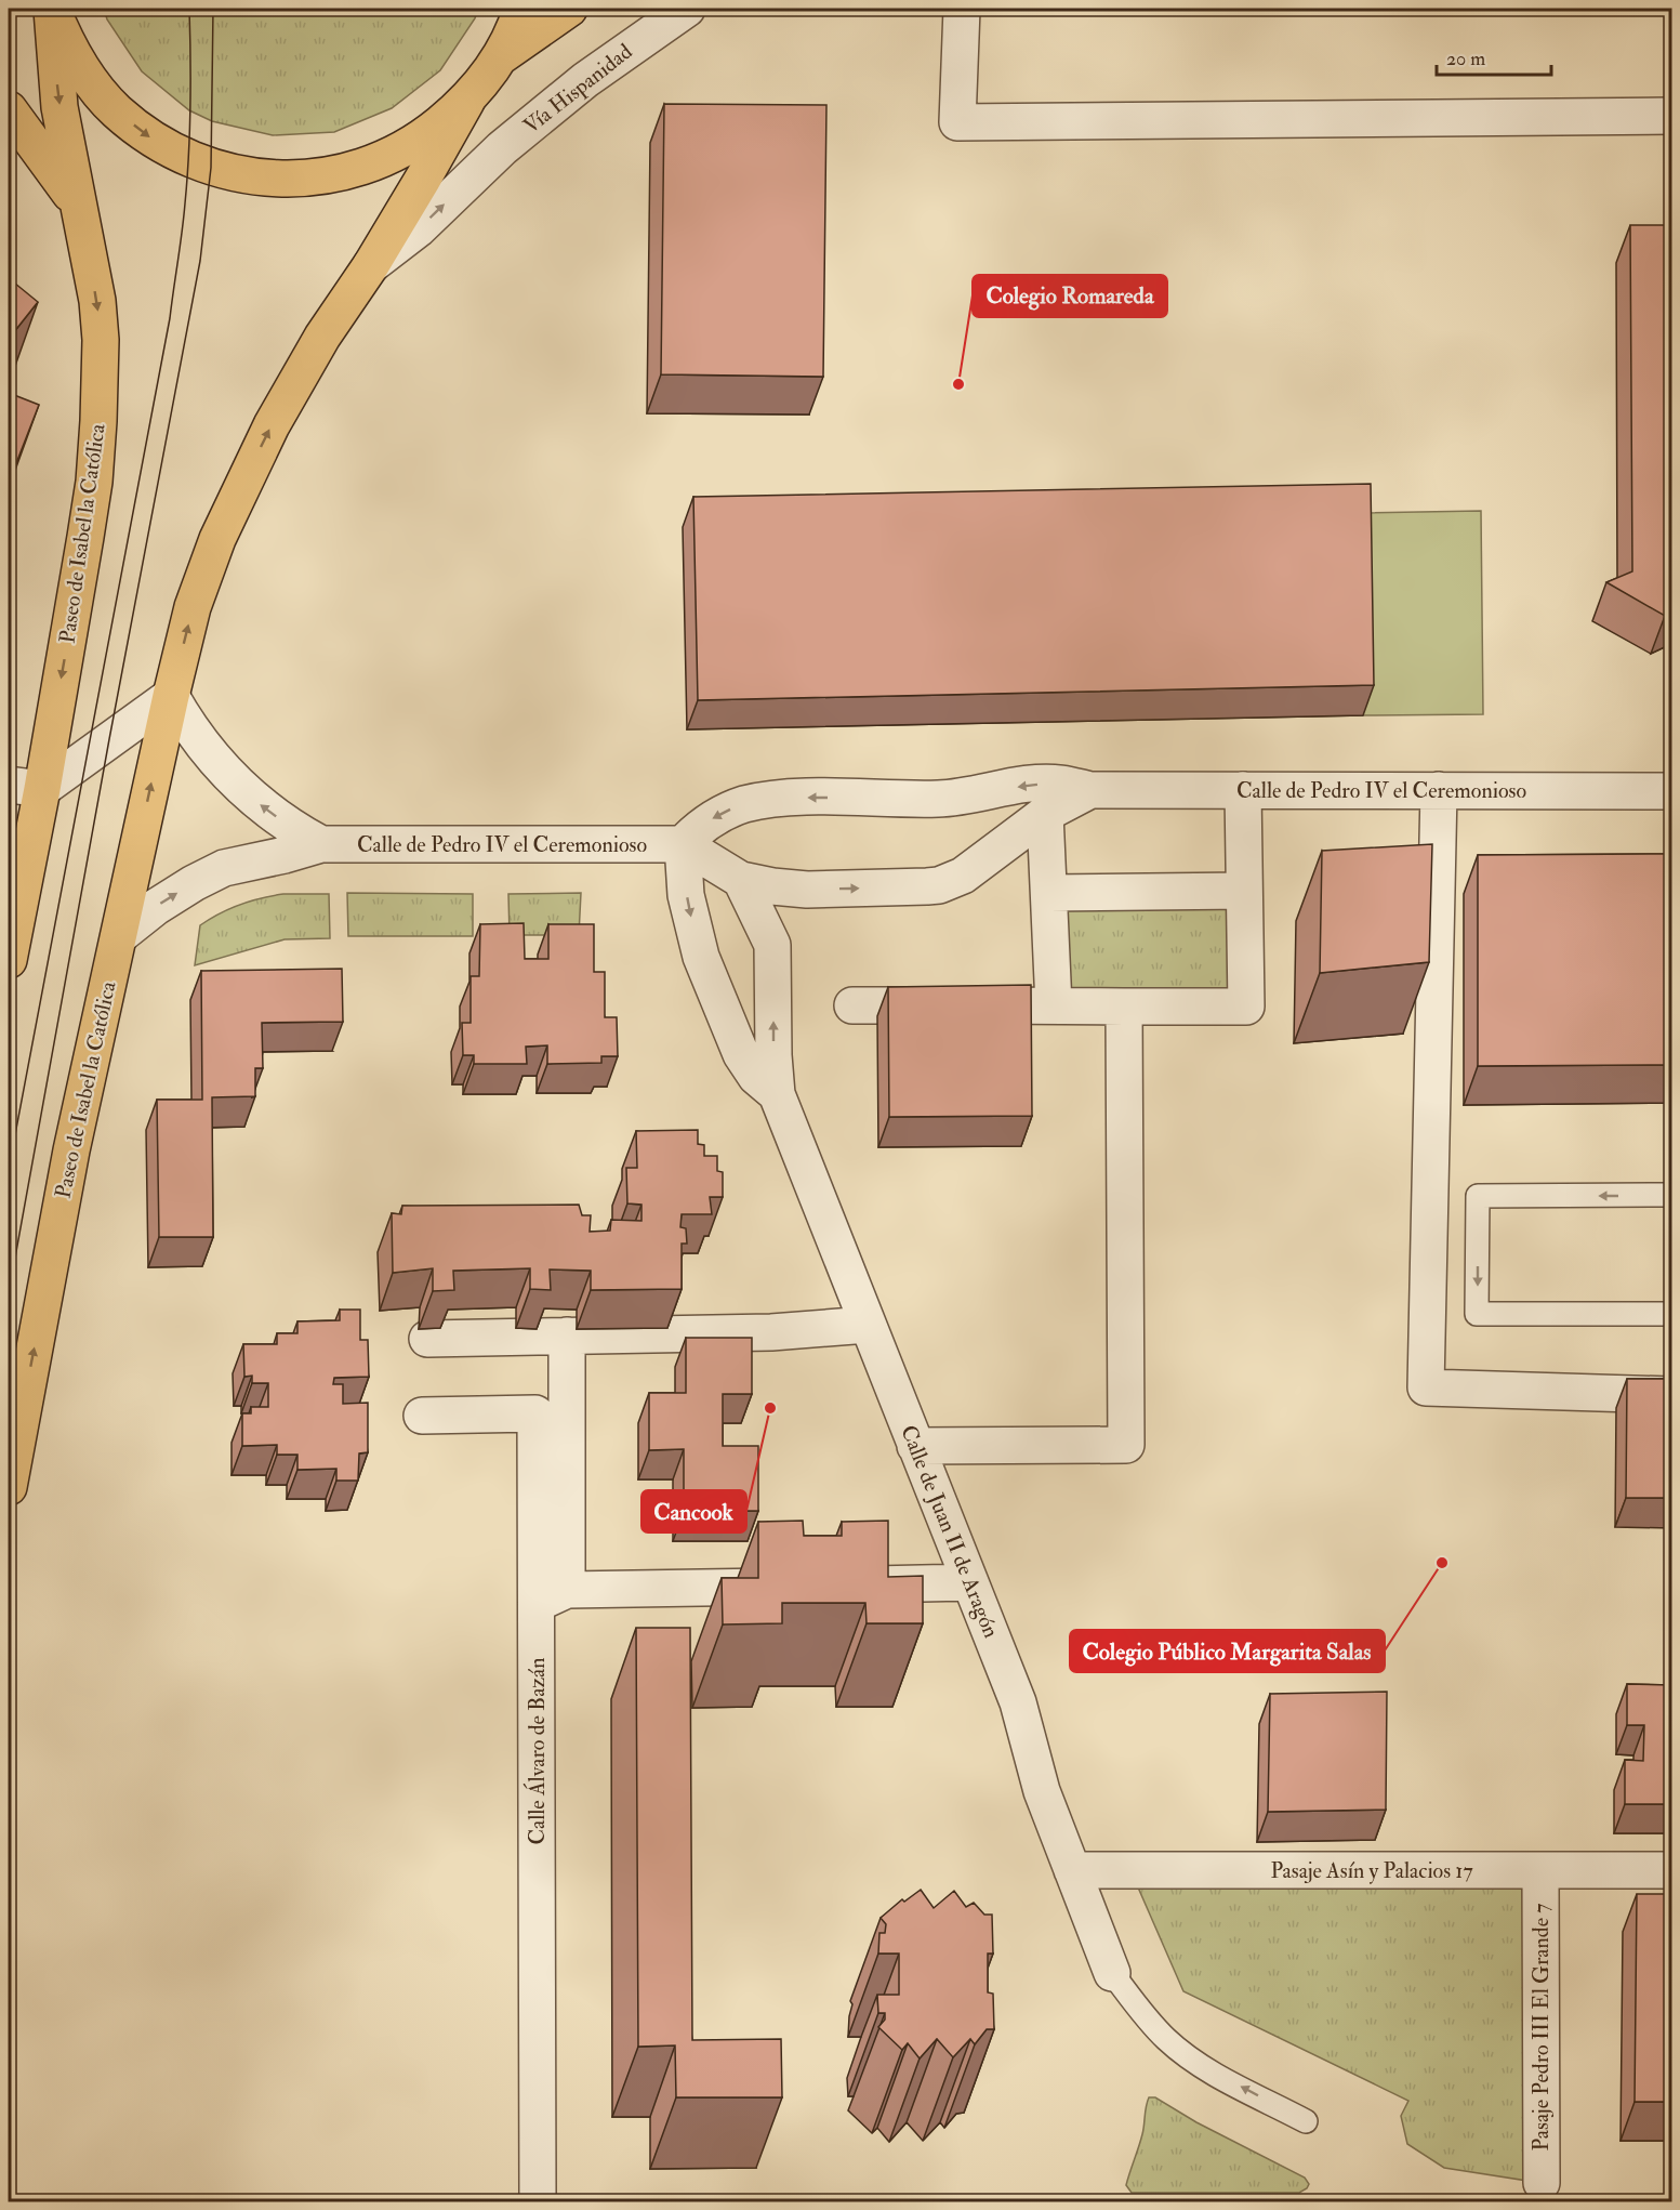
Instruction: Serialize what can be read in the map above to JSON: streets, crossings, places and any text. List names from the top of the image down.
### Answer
{
  "streets": {
    "main road": ["Paseo de Isabel la Católica"],
    "street": [
      "Vía Hispanidad",
      "Calle de Pedro IV el Ceremonioso",
      "Calle de Juan II de Aragón",
      "Calle Álvaro de Bazán",
      "Pasaje Asín y Palacios 17",
      "Pasaje Pedro III El Grande 7"
    ]
  },
  "crossings": [
    ["Vía Hispanidad", "Paseo de Isabel la Católica"],
    ["Paseo de Isabel la Católica", "Calle de Pedro IV el Ceremonioso"],
    ["Calle de Pedro IV el Ceremonioso", "Calle de Juan II de Aragón"],
    ["Calle de Juan II de Aragón", "Pasaje Asín y Palacios 17"],
    ["Pasaje Asín y Palacios 17", "Pasaje Pedro III El Grande 7"]
  ],
  "places": ["Colegio Romareda", "Cancook", "Colegio Público Margarita Salas"],
  "scale_bar": "20 m"
}
